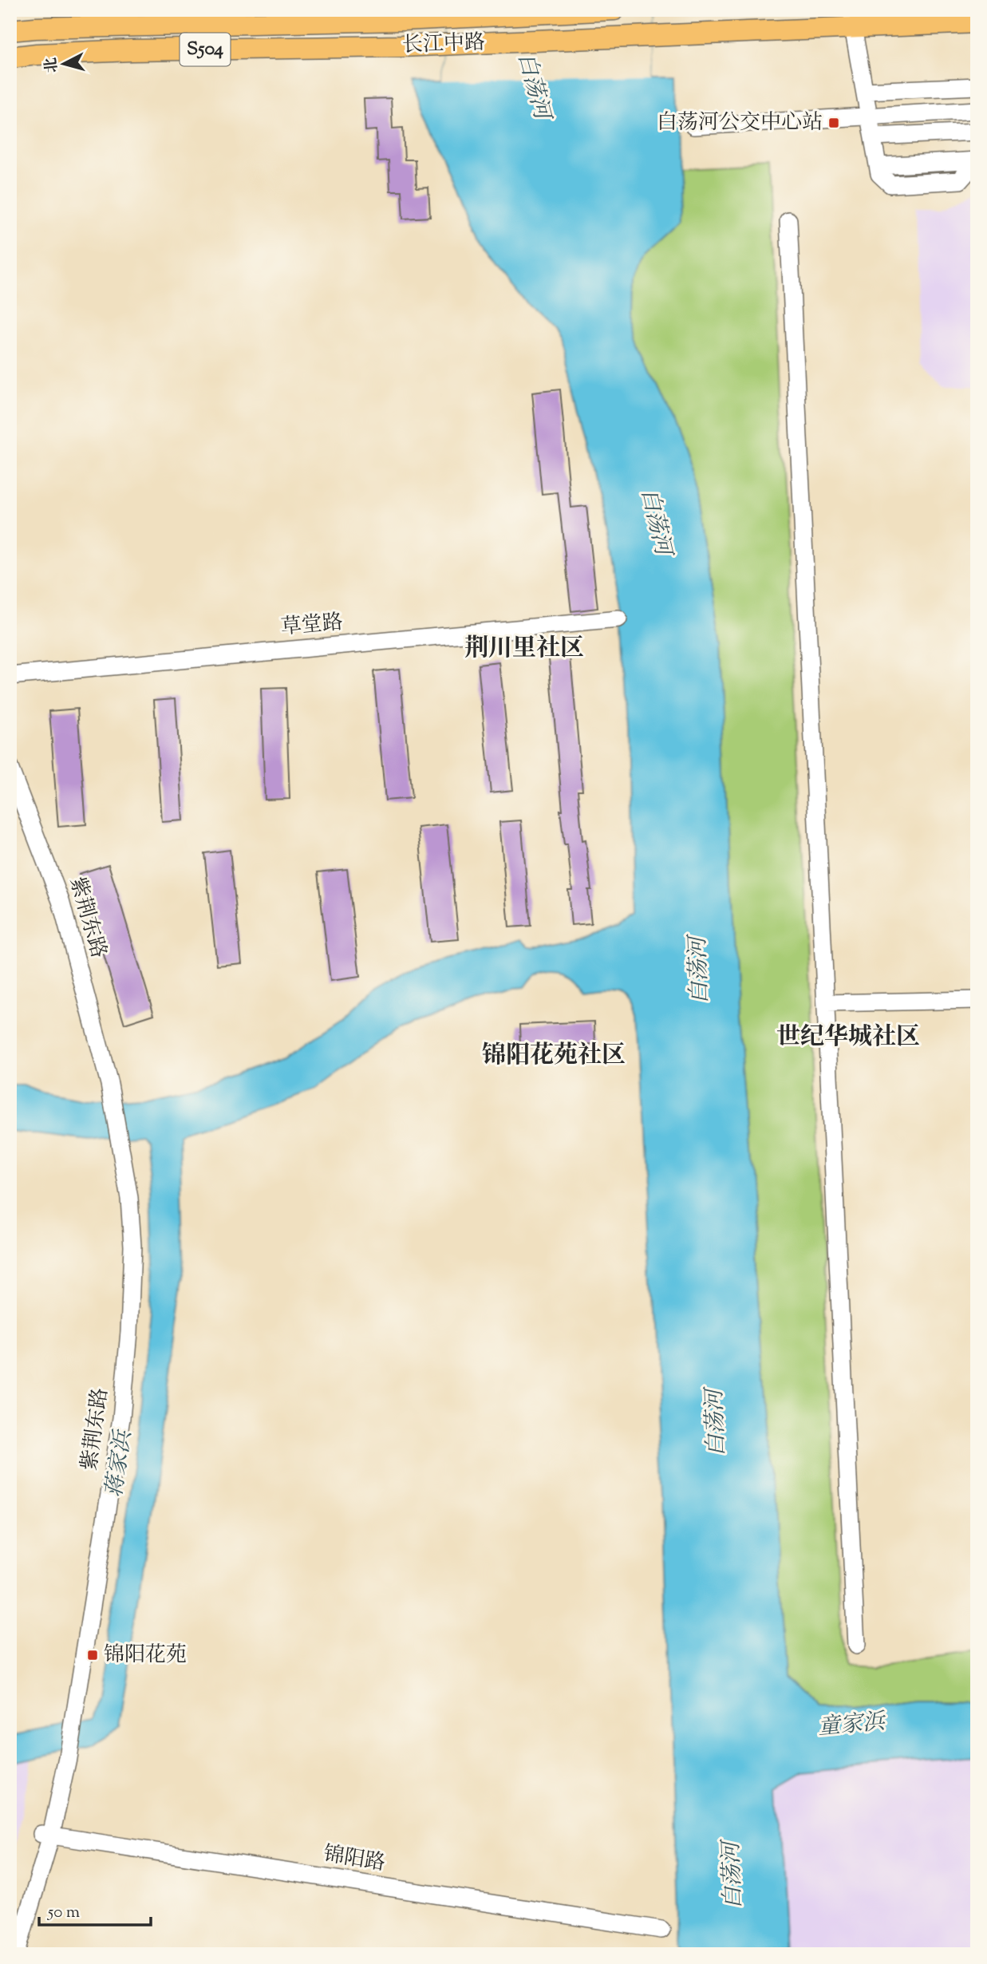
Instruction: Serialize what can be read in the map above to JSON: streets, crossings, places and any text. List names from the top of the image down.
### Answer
{
  "streets": {
    "main road": ["长江中路", "S504"],
    "street": ["草堂路", "紫荆东路", "锦阳路"]
  },
  "crossings": [
    ["紫荆东路", "锦阳路"]
  ],
  "districts": ["荆川里社区", "世纪华城社区", "锦阳花苑社区"],
  "water": ["白荡河", "蒋家浜", "童家浜"],
  "places": {
    "transit": ["白荡河公交中心站", "锦阳花苑"]
  },
  "scale_bar": "50 m",
  "north": "left"
}
